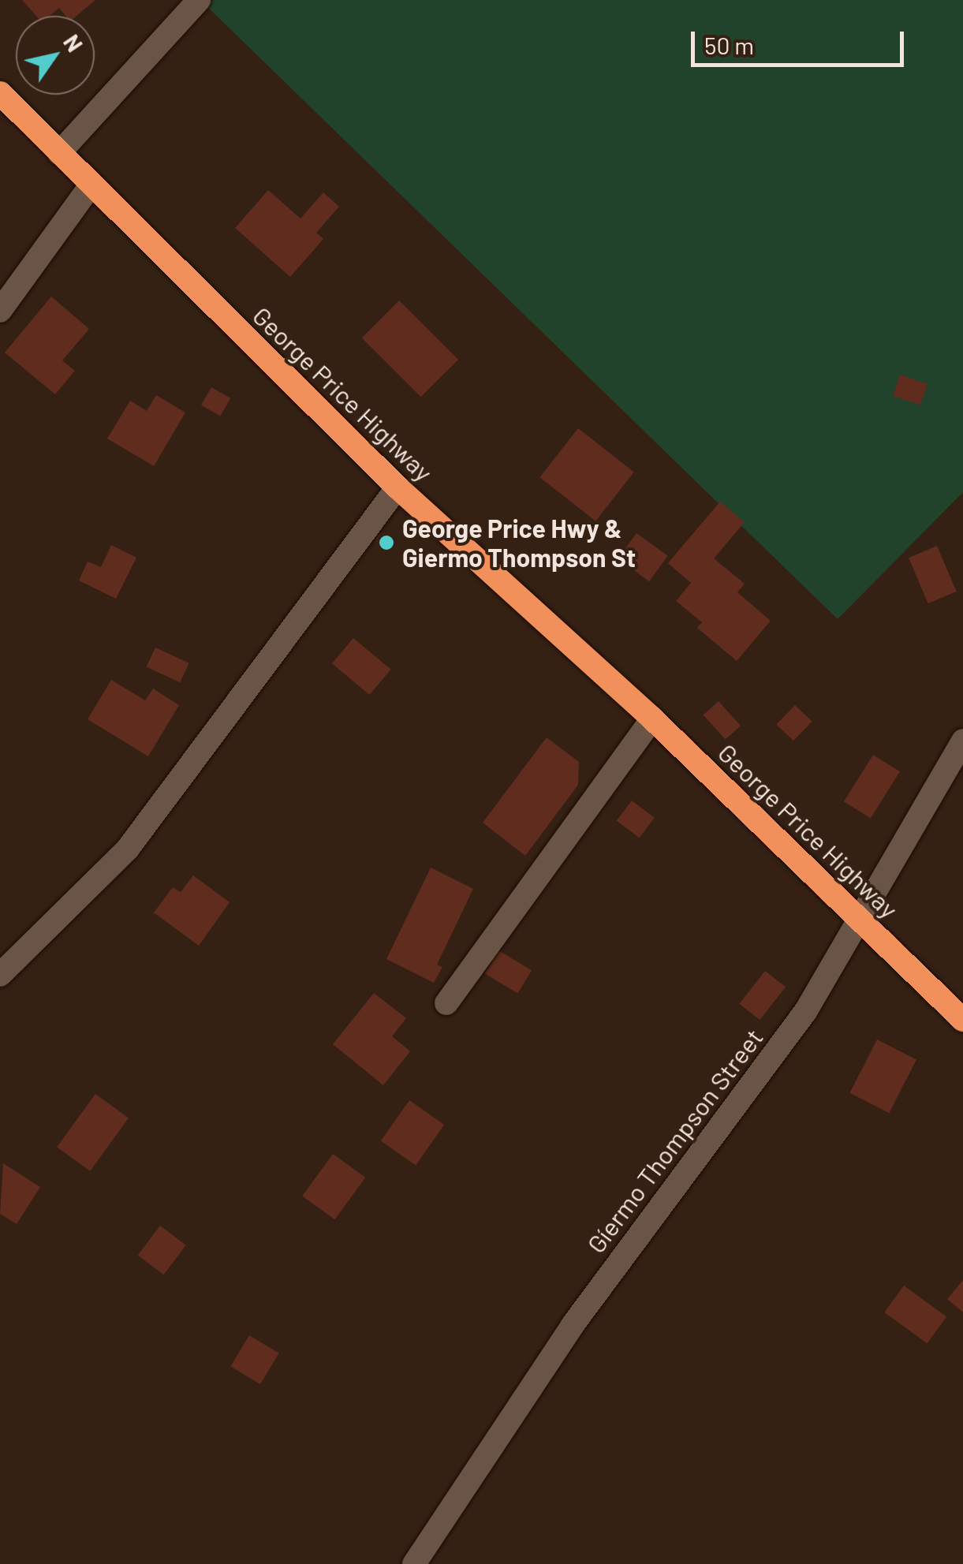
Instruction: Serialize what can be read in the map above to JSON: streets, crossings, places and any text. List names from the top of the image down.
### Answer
{
  "streets": {
    "highway": ["George Price Highway"],
    "street": ["Gíermo Thompson Street"]
  },
  "crossings": [
    ["George Price Highway", "Gíermo Thompson Street"]
  ],
  "places": ["George Price Hwy & Giermo Thompson St"],
  "scale_bar": "50 m",
  "north": "top right"
}
